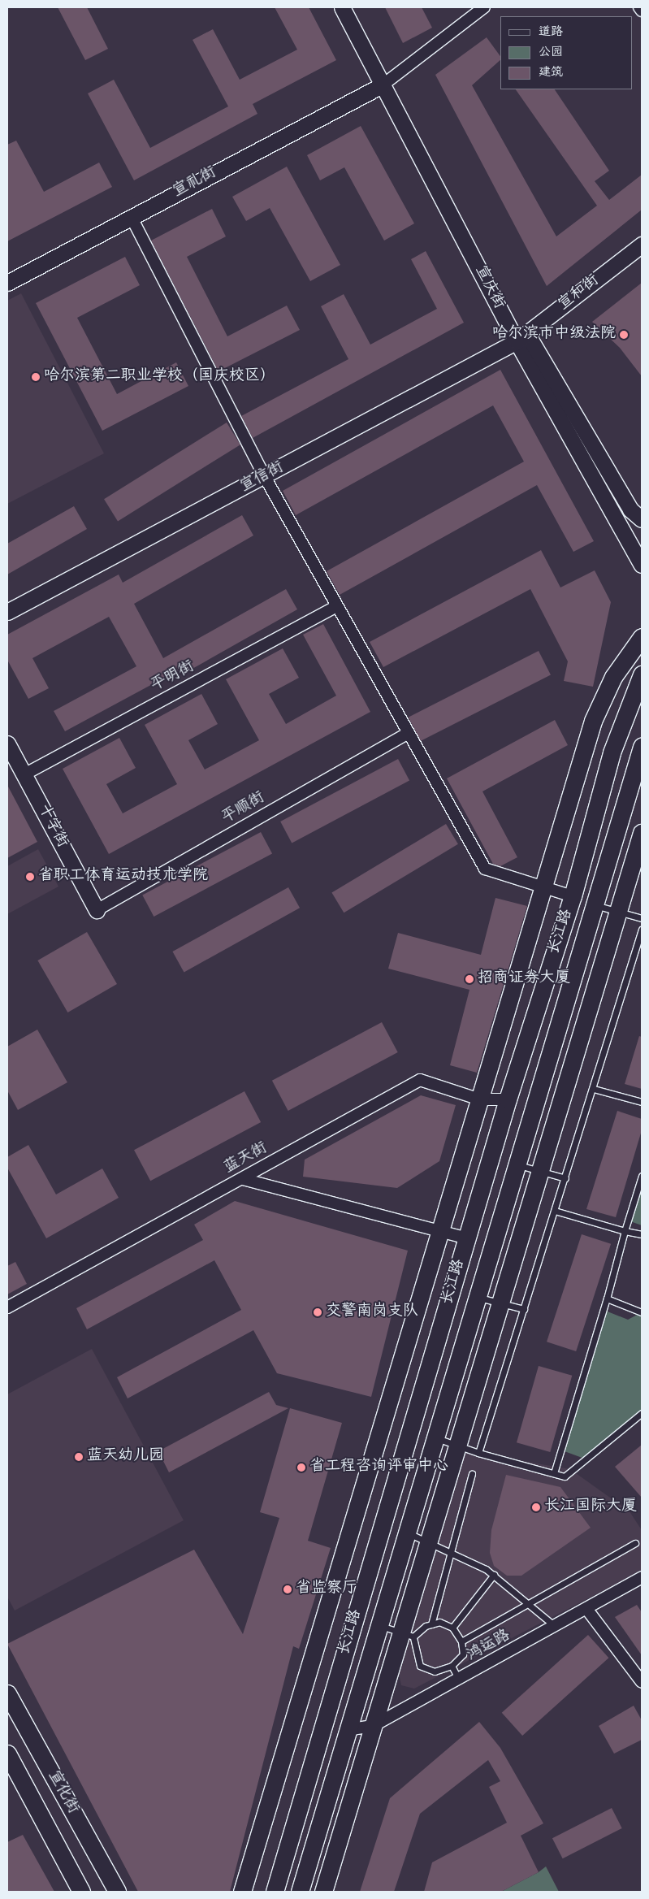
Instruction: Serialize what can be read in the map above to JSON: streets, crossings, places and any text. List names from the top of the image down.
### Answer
{
  "streets": {
    "main road": ["长江路", "宣化街"],
    "street": [
      "宣礼街",
      "宣庆街",
      "宣和街",
      "宣信街",
      "平明街",
      "平顺街",
      "十字街",
      "蓝天街",
      "鸿运路"
    ]
  },
  "crossings": [
    ["宣礼街", "宣庆街"],
    ["宣庆街", "宣和街"],
    ["宣庆街", "宣信街"],
    ["宣和街", "宣信街"],
    ["平明街", "十字街"],
    ["平顺街", "十字街"],
    ["长江路", "蓝天街"],
    ["长江路", "鸿运路"]
  ],
  "places": [
    "哈尔滨市中级法院",
    "哈尔滨第二职业学校（国庆校区）",
    "省职工体育运动技术学院",
    "招商证券大厦",
    "交警南岗支队",
    "蓝天幼儿园",
    "省工程咨询评审中心",
    "长江国际大厦",
    "省监察厅"
  ],
  "legend": ["道路", "公园", "建筑"]
}
